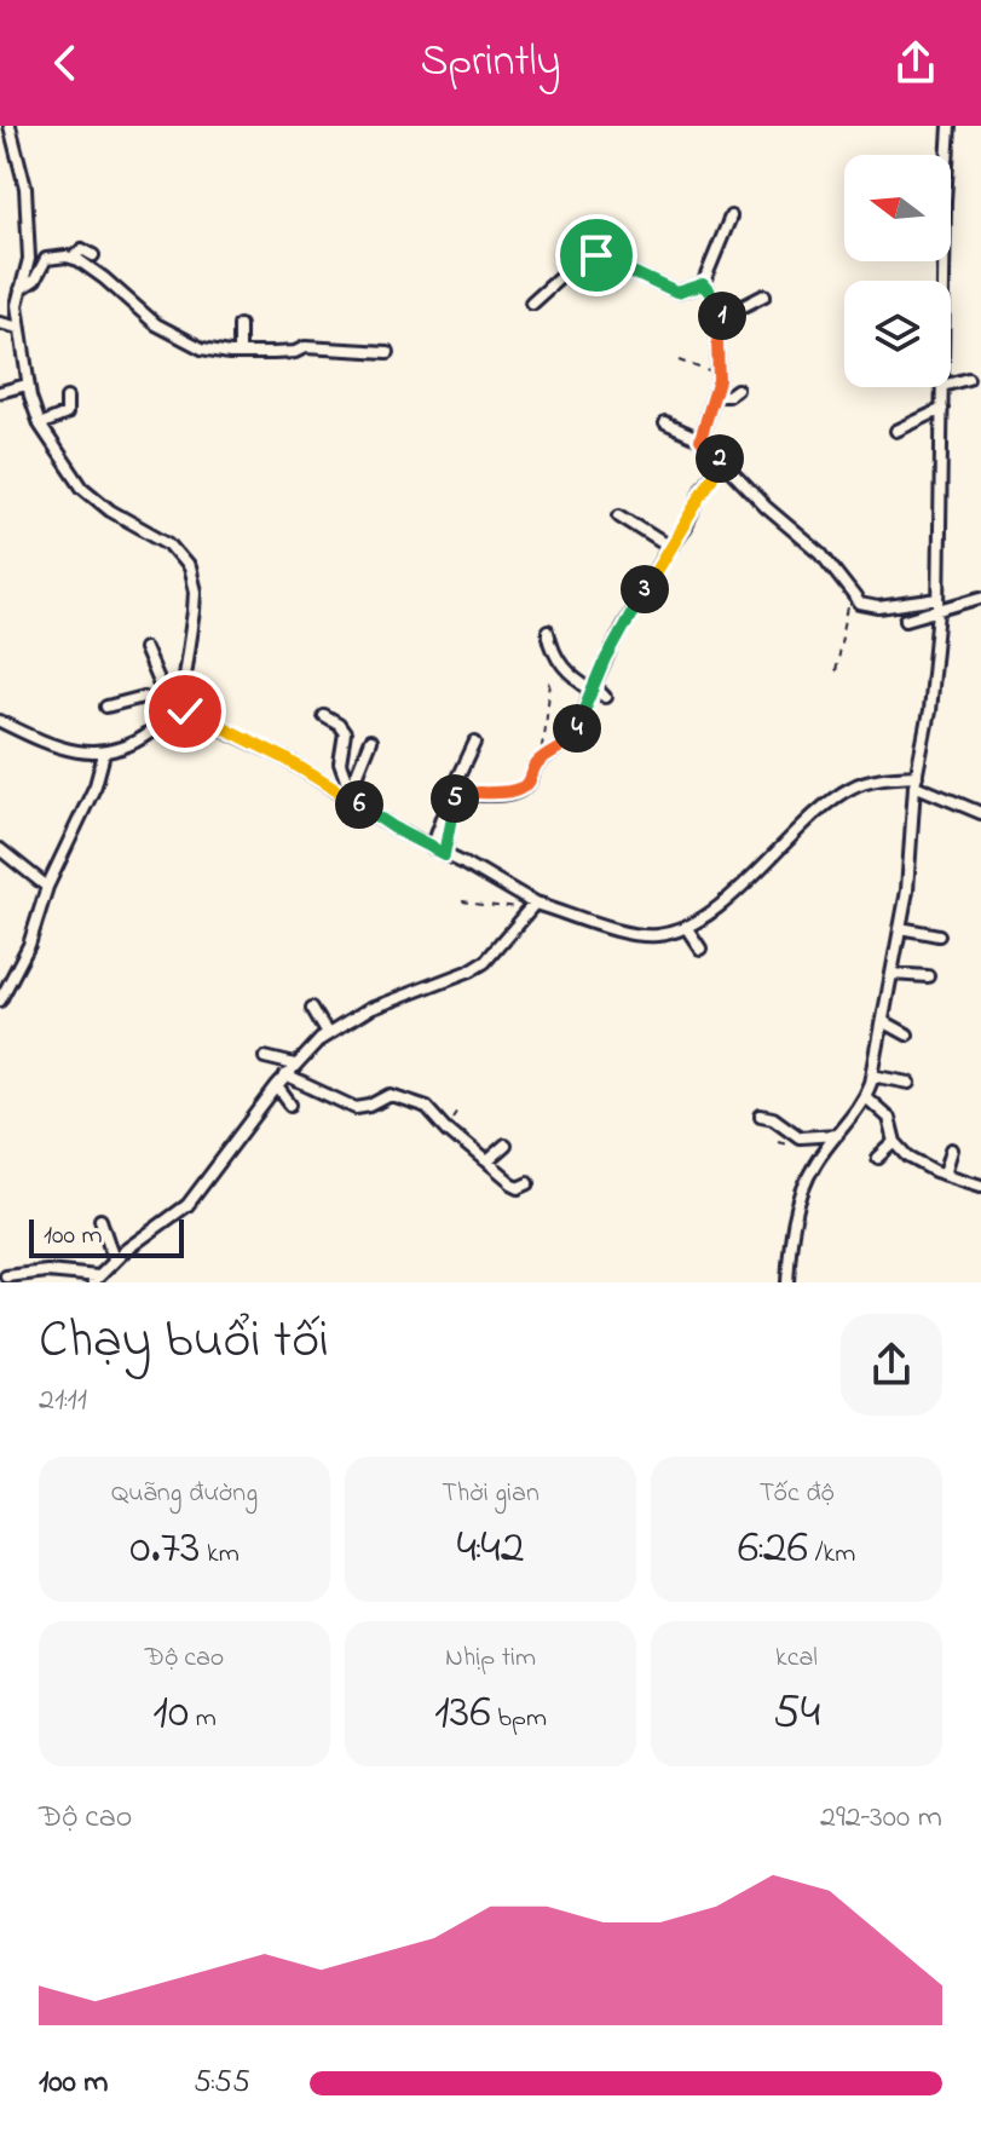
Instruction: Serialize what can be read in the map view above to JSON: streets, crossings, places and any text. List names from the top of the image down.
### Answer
{
  "scale_bar": "100 m",
  "north": "left",
  "page": {
    "header": "Sprintly",
    "pins": [
      "1",
      "2",
      "3",
      "4",
      "5",
      "6"
    ],
    "scale": "100 m",
    "heading": ["Chạy buổi tối", "21:11"],
    "stats": [
      ["Quãng đường", "0.73 km"],
      ["Thời gian", "4:42"],
      ["Tốc độ", "6:26 /km"],
      ["Độ cao", "10 m"],
      ["Nhịp tim", "136 bpm"],
      ["kcal", "54"]
    ],
    "chart": ["Độ cao", "292–300 m"],
    "list": [
      {
        "name": "100 m",
        "note": "5:55"
      }
    ]
  }
}
